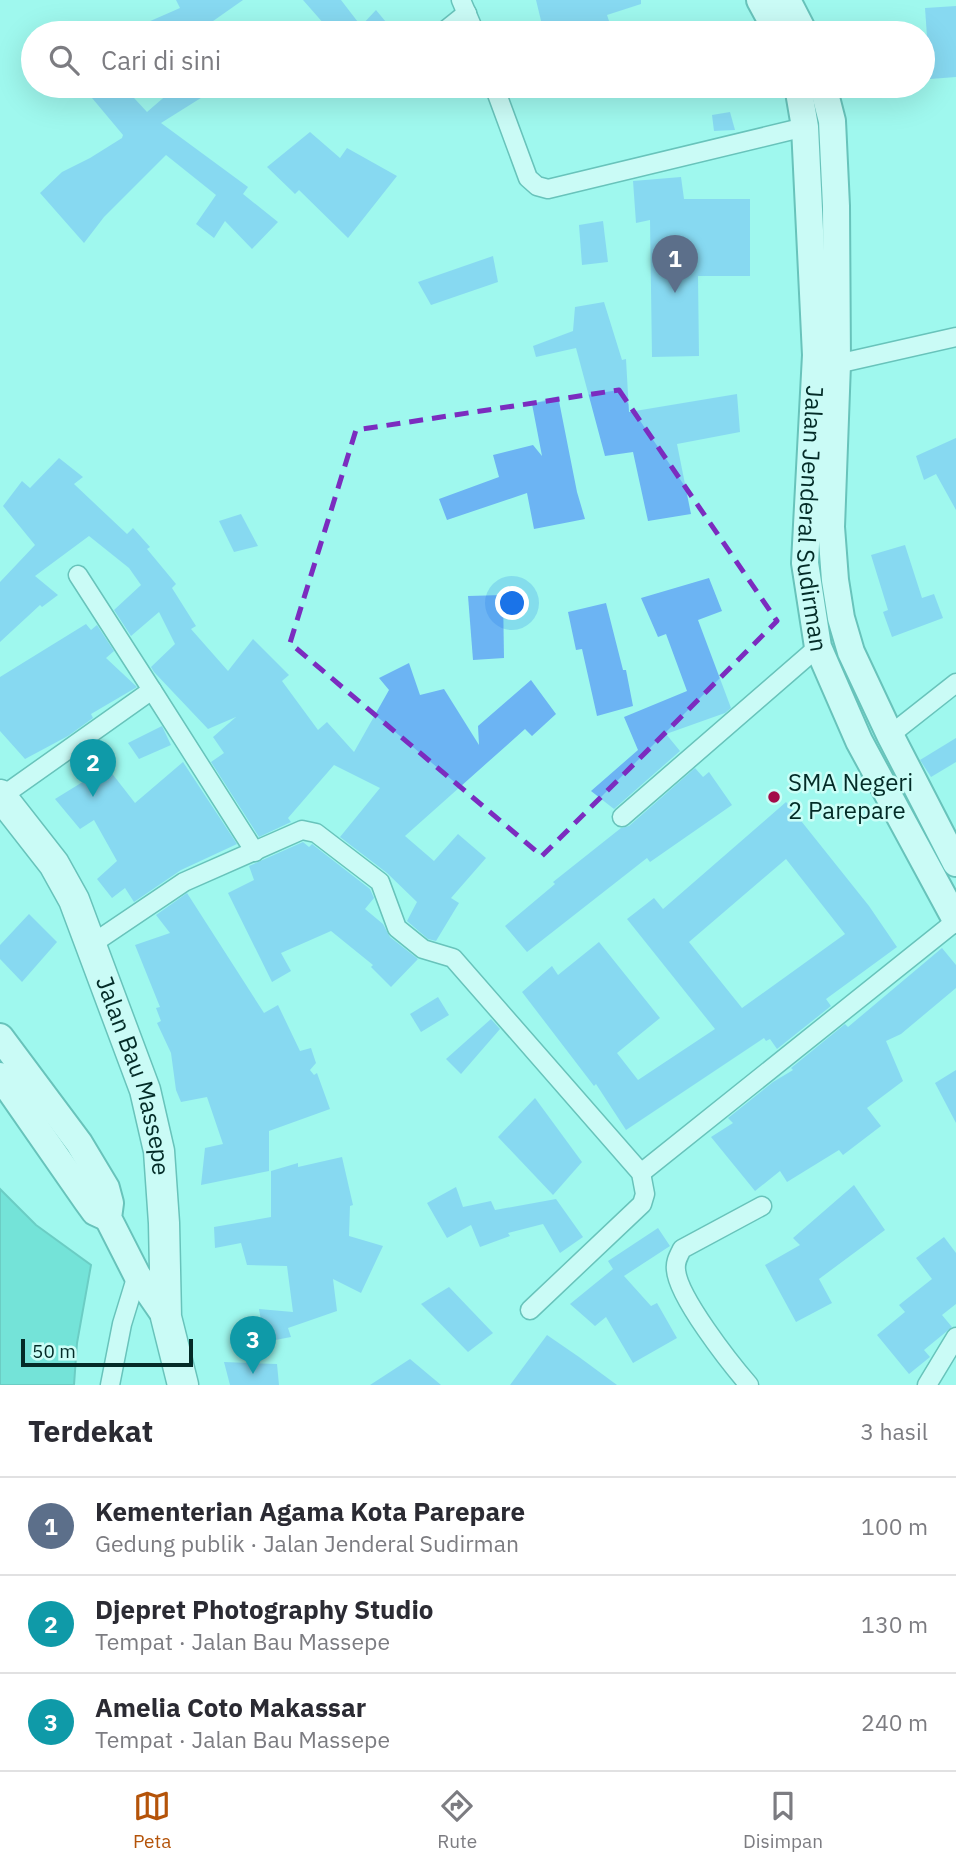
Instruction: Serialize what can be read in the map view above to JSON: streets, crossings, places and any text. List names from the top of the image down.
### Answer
{
  "streets": {
    "highway": ["Jalan Bau Massepe"],
    "main road": ["Jalan Jenderal Sudirman"]
  },
  "places": ["SMA Negeri 2 Parepare"],
  "scale_bar": "50 m",
  "page": {
    "search": "Cari di sini",
    "pins": ["1", "2", "3"],
    "scale": "50 m",
    "heading": ["Terdekat", "3 hasil"],
    "list": [
      {
        "mark": "1",
        "name": "Kementerian Agama Kota Parepare",
        "note": "Gedung publik · Jalan Jenderal Sudirman",
        "value": "100 m"
      },
      {
        "mark": "2",
        "name": "Djepret Photography Studio",
        "note": "Tempat · Jalan Bau Massepe",
        "value": "130 m"
      },
      {
        "mark": "3",
        "name": "Amelia Coto Makassar",
        "note": "Tempat · Jalan Bau Massepe",
        "value": "240 m"
      }
    ],
    "nav": ["Peta", "Rute", "Disimpan"]
  }
}
